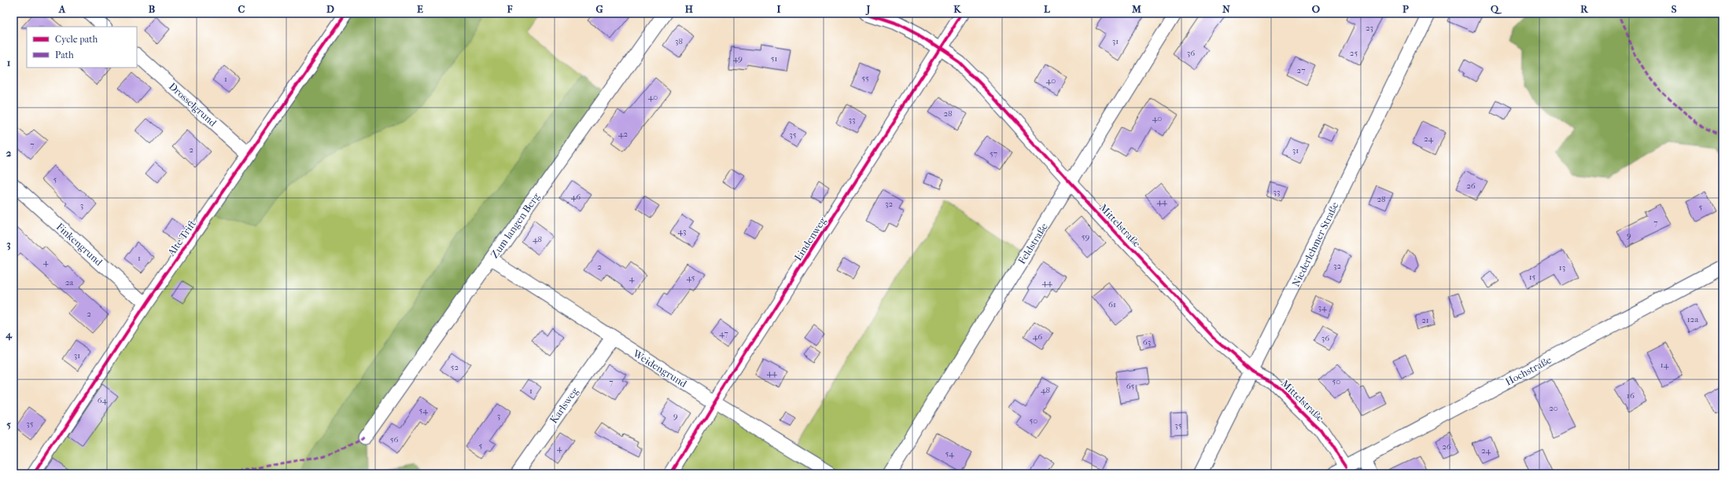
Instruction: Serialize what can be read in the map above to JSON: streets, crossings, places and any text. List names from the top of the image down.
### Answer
{
  "streets": {
    "street": [
      "Drosselgrund",
      "Zum langen Berg",
      "Mittelstraße",
      "Alte Trift",
      "Lindenweg",
      "Feldstraße",
      "Finkengrund",
      "Niederlehmer Straße",
      "Weidengrund",
      "Hochstraße",
      "Karlsweg"
    ]
  },
  "crossings": [
    ["Drosselgrund", "Alte Trift"],
    ["Zum langen Berg", "Weidengrund"],
    ["Mittelstraße", "Lindenweg"],
    ["Mittelstraße", "Feldstraße"],
    ["Mittelstraße", "Niederlehmer Straße"],
    ["Mittelstraße", "Hochstraße"],
    ["Alte Trift", "Finkengrund"],
    ["Lindenweg", "Weidengrund"],
    ["Weidengrund", "Karlsweg"]
  ],
  "house_numbers": [
    "23",
    "38",
    "31",
    "36",
    "25",
    "49",
    "51",
    "27",
    "55",
    "1",
    "40",
    "40",
    "28",
    "40",
    "33",
    "42",
    "35",
    "24",
    "7",
    "2",
    "31",
    "57",
    "5",
    "26",
    "33",
    "46",
    "28",
    "44",
    "32",
    "3",
    "5",
    "7",
    "43",
    "9",
    "59",
    "48",
    "1",
    "4",
    "32",
    "2",
    "13",
    "15",
    "45",
    "4",
    "2a",
    "44",
    "61",
    "34",
    "2",
    "12a",
    "21",
    "47",
    "46",
    "36",
    "63",
    "31",
    "14",
    "52",
    "44",
    "50",
    "7",
    "65",
    "48",
    "1",
    "16",
    "64",
    "20",
    "54",
    "3",
    "9",
    "50",
    "35",
    "35",
    "56",
    "5",
    "26",
    "4",
    "24",
    "54"
  ],
  "legend": ["Cycle path", "Path"],
  "grid": {
    "columns": [
      "A",
      "B",
      "C",
      "D",
      "E",
      "F",
      "G",
      "H",
      "I",
      "J",
      "K",
      "L",
      "M",
      "N",
      "O",
      "P",
      "Q",
      "R",
      "S"
    ],
    "rows": [
      "1",
      "2",
      "3",
      "4",
      "5"
    ]
  }
}
